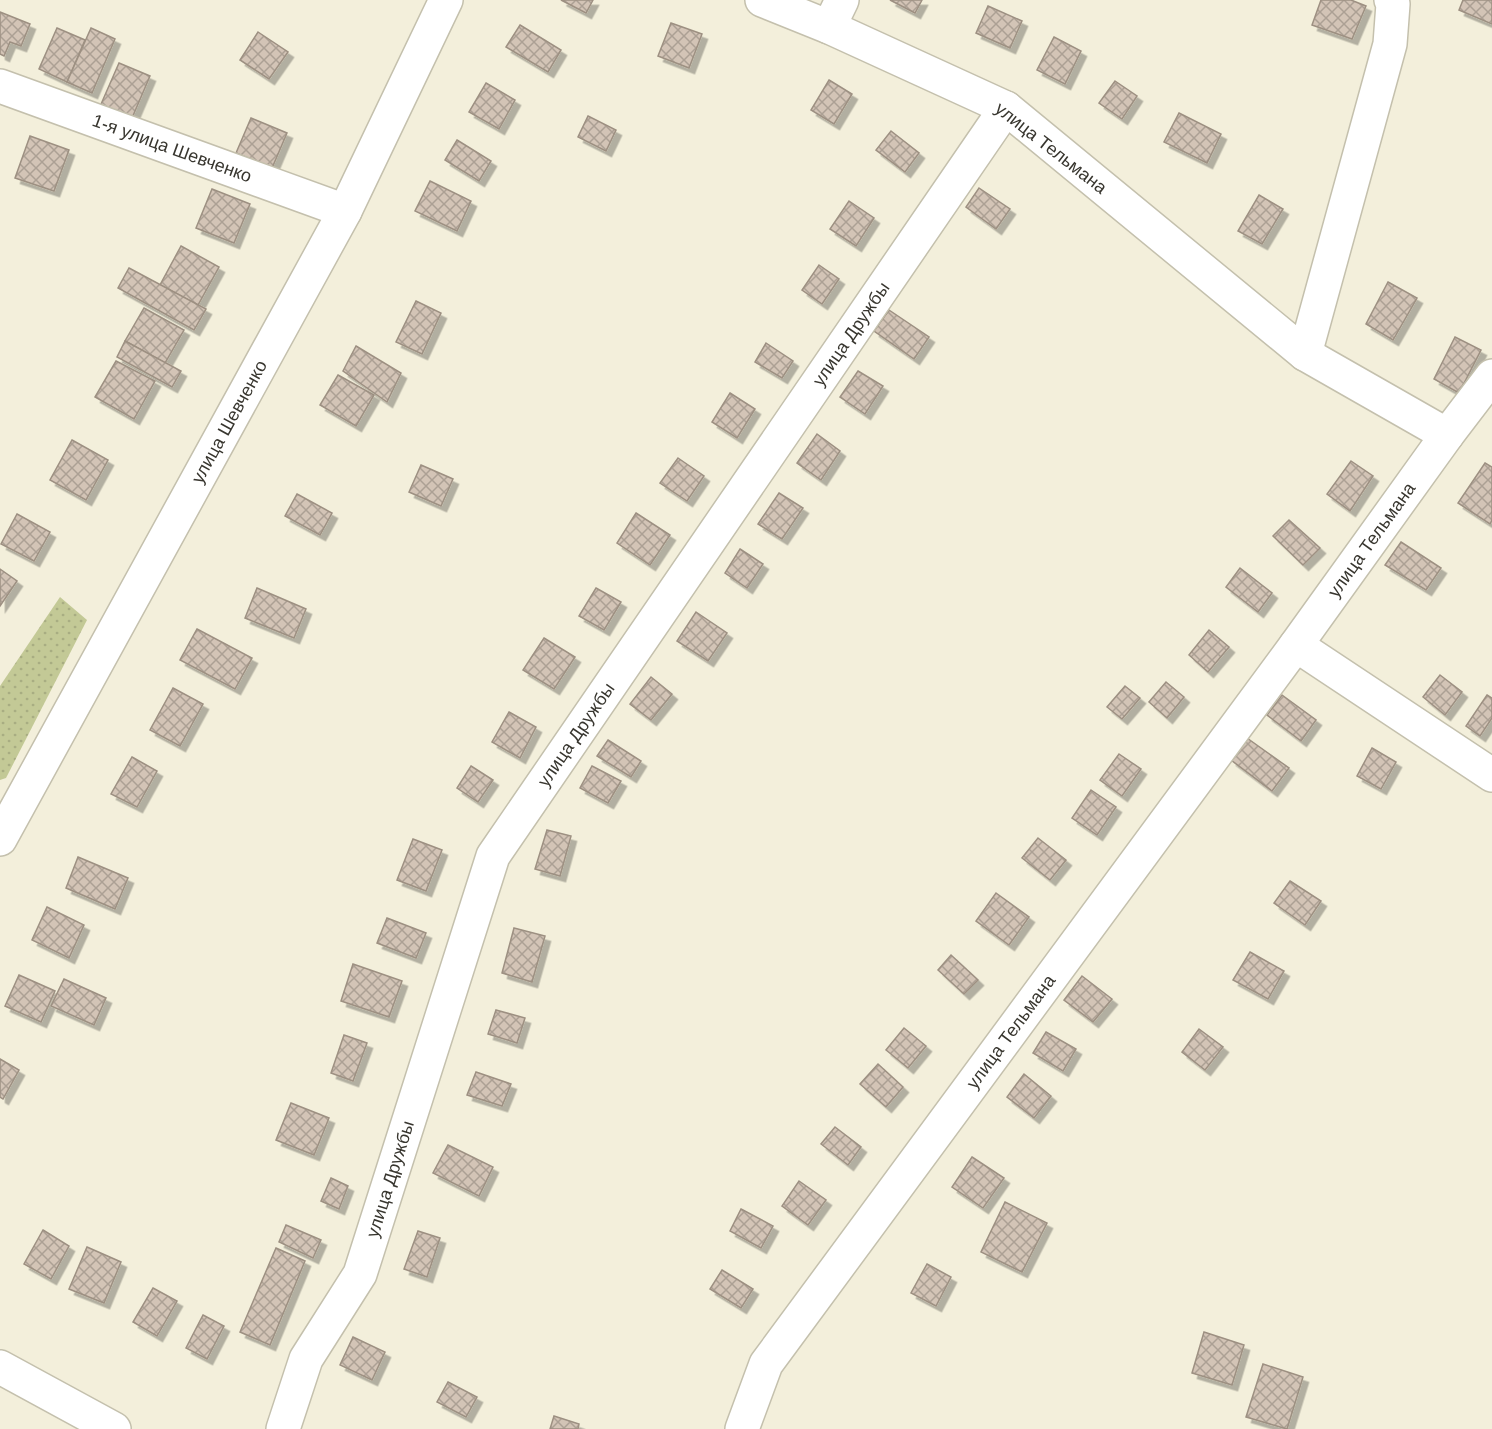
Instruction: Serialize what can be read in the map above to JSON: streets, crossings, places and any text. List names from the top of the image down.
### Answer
{
  "streets": {
    "street": [
      "1-я улица Шевченко",
      "улица Тельмана",
      "улица Дружбы",
      "улица Шевченко"
    ]
  },
  "crossings": [
    ["1-я улица Шевченко", "улица Шевченко"],
    ["улица Тельмана", "улица Дружбы"]
  ]
}
